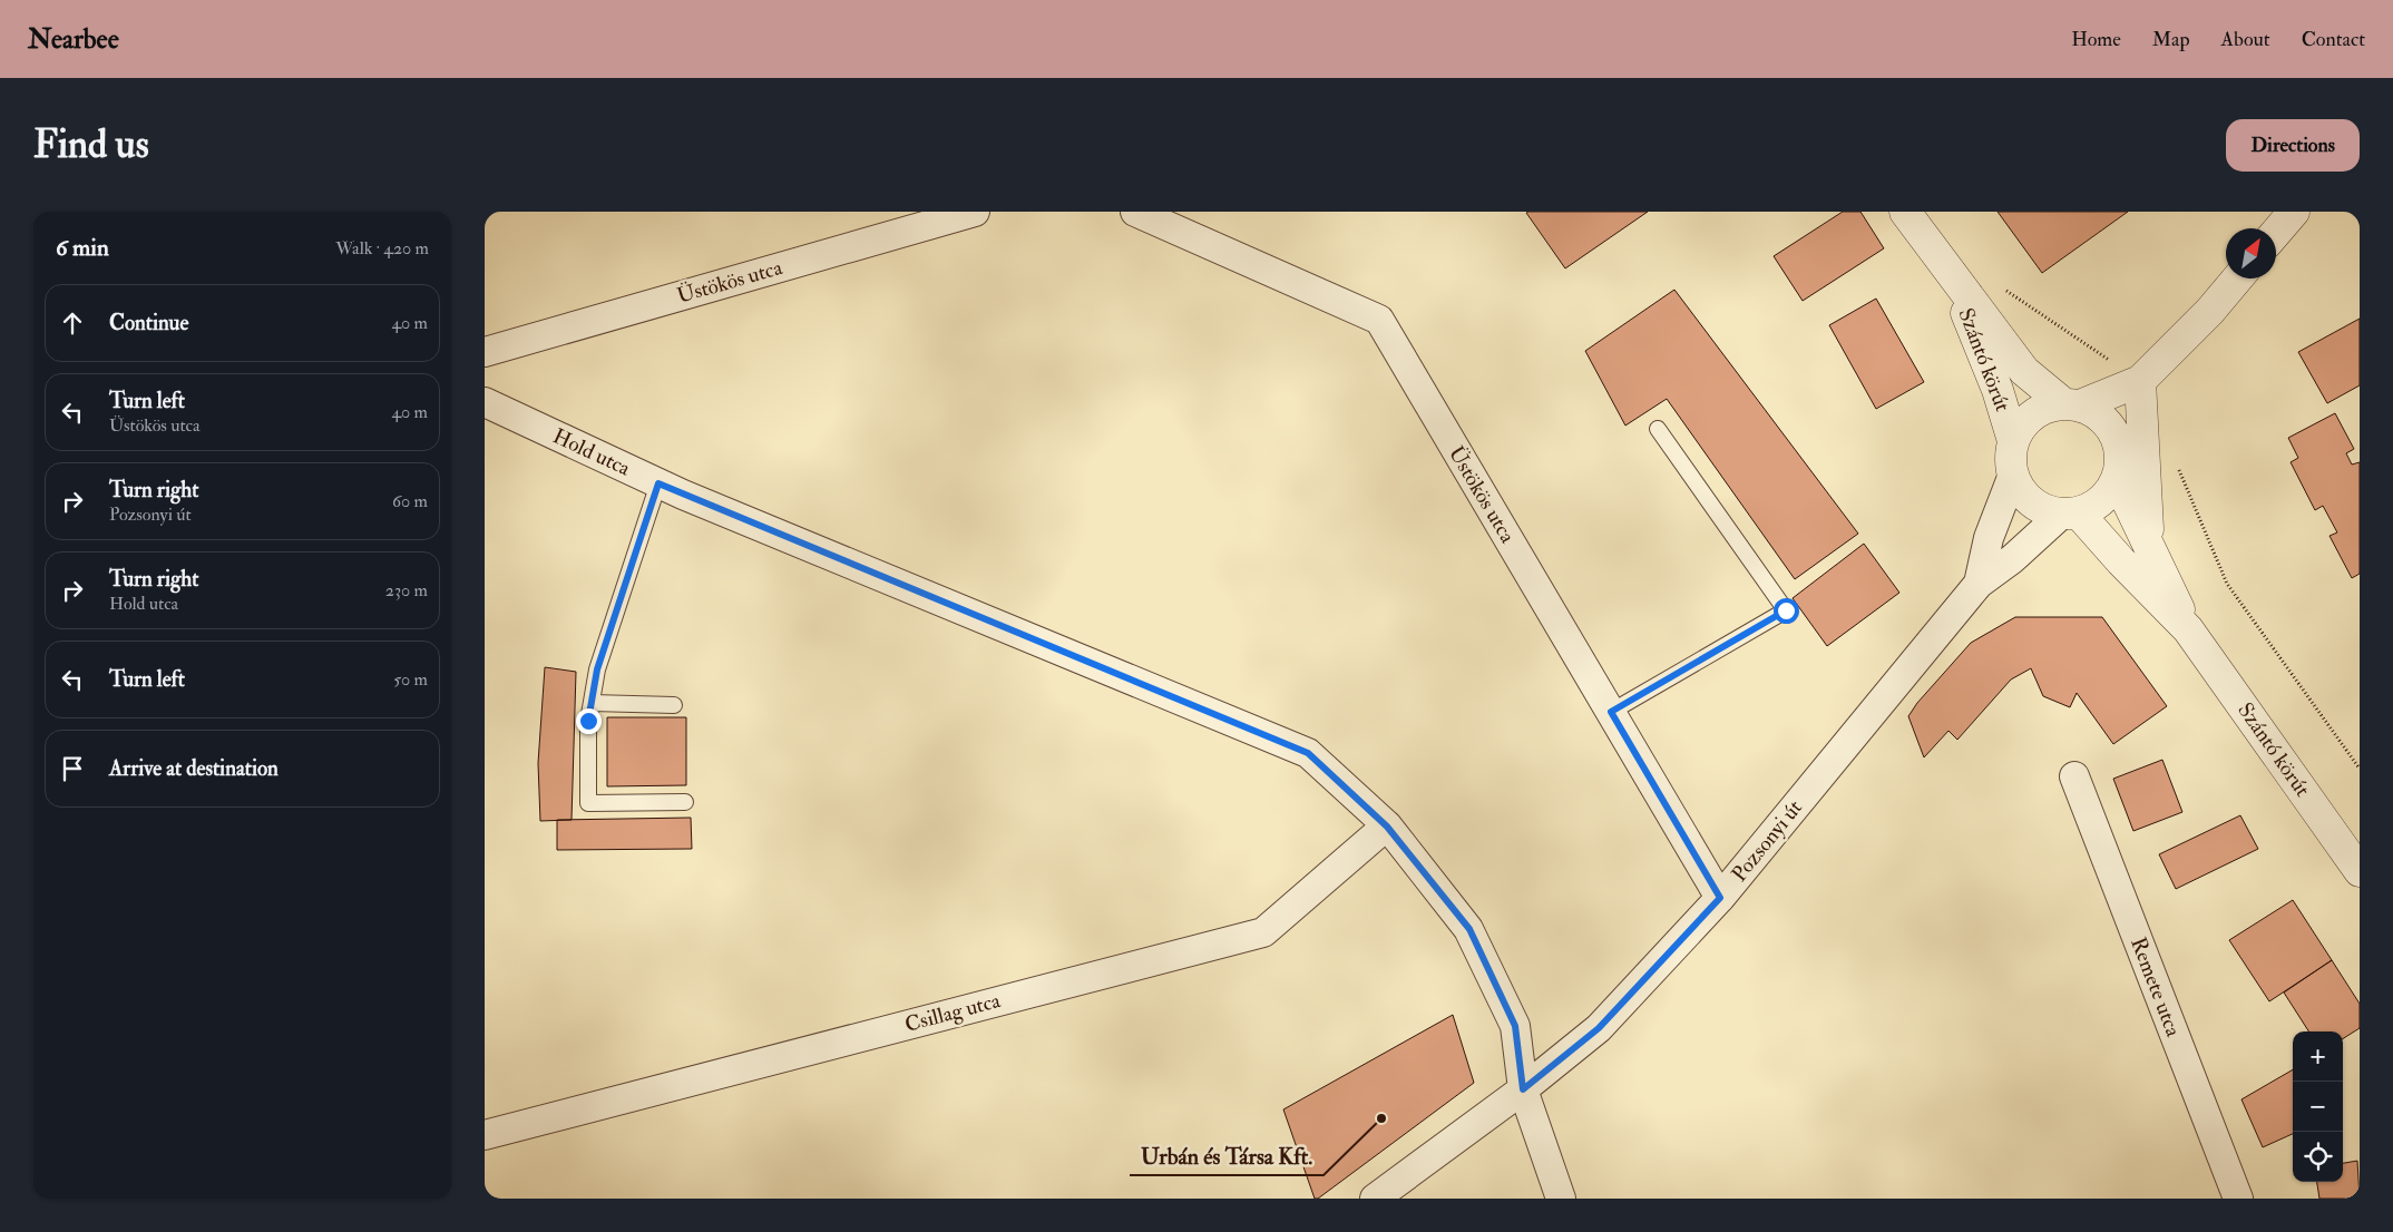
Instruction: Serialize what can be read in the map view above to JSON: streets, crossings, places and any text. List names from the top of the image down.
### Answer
{
  "streets": {
    "street": [
      "Üstökös utca",
      "Szántó körút",
      "Hold utca",
      "Pozsonyi út",
      "Remete utca",
      "Csillag utca"
    ]
  },
  "crossings": [
    ["Üstökös utca", "Pozsonyi út"],
    ["Szántó körút", "Pozsonyi út"],
    ["Hold utca", "Pozsonyi út"],
    ["Hold utca", "Csillag utca"]
  ],
  "places": ["Urbán és Társa Kft."],
  "north": "top right",
  "page": {
    "header": "Nearbee",
    "nav": [
      "Home",
      "Map",
      "About",
      "Contact"
    ],
    "buttons": "Directions",
    "title": "Find us",
    "heading": ["6 min", "Walk · 420 m"],
    "list": [
      ["Continue", "40 m"],
      ["Turn left", "Üstökös utca", "40 m"],
      ["Turn right", "Pozsonyi út", "60 m"],
      ["Turn right", "Hold utca", "230 m"],
      ["Turn left", "50 m"],
      "Arrive at destination"
    ],
    "map_buttons": ["+", "−"]
  }
}
